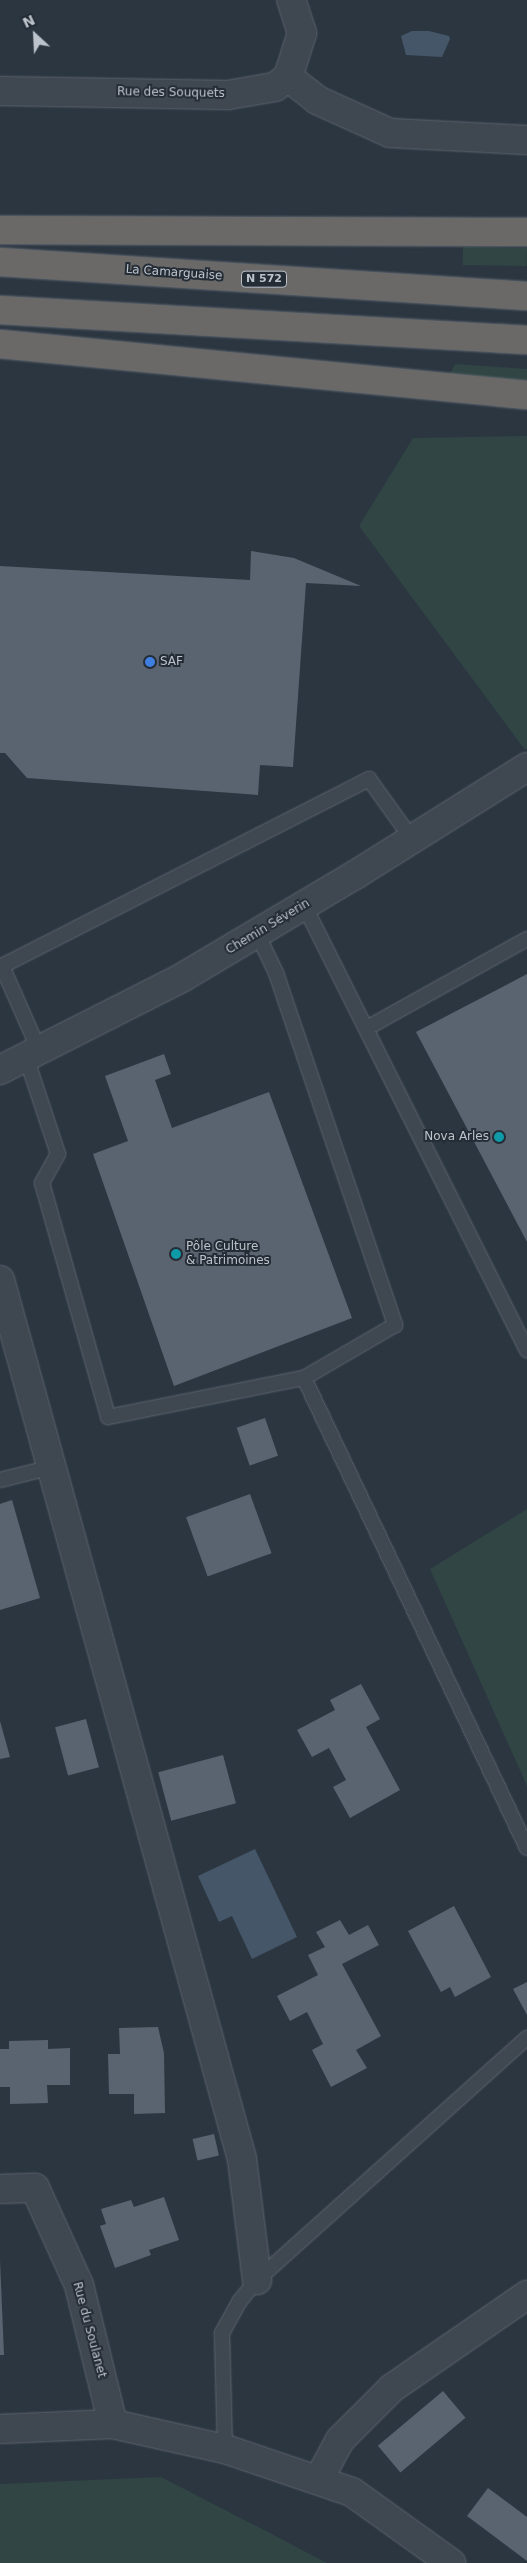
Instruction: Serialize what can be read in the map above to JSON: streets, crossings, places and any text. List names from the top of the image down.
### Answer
{
  "streets": {
    "highway": ["La Camarguaise", "N 572"],
    "street": ["Rue des Souquets", "Chemin Séverin", "Rue du Soulanet"]
  },
  "places": ["SAF", "Nova Arles", "Pôle Culture & Patrimoines"],
  "north": "top left"
}
